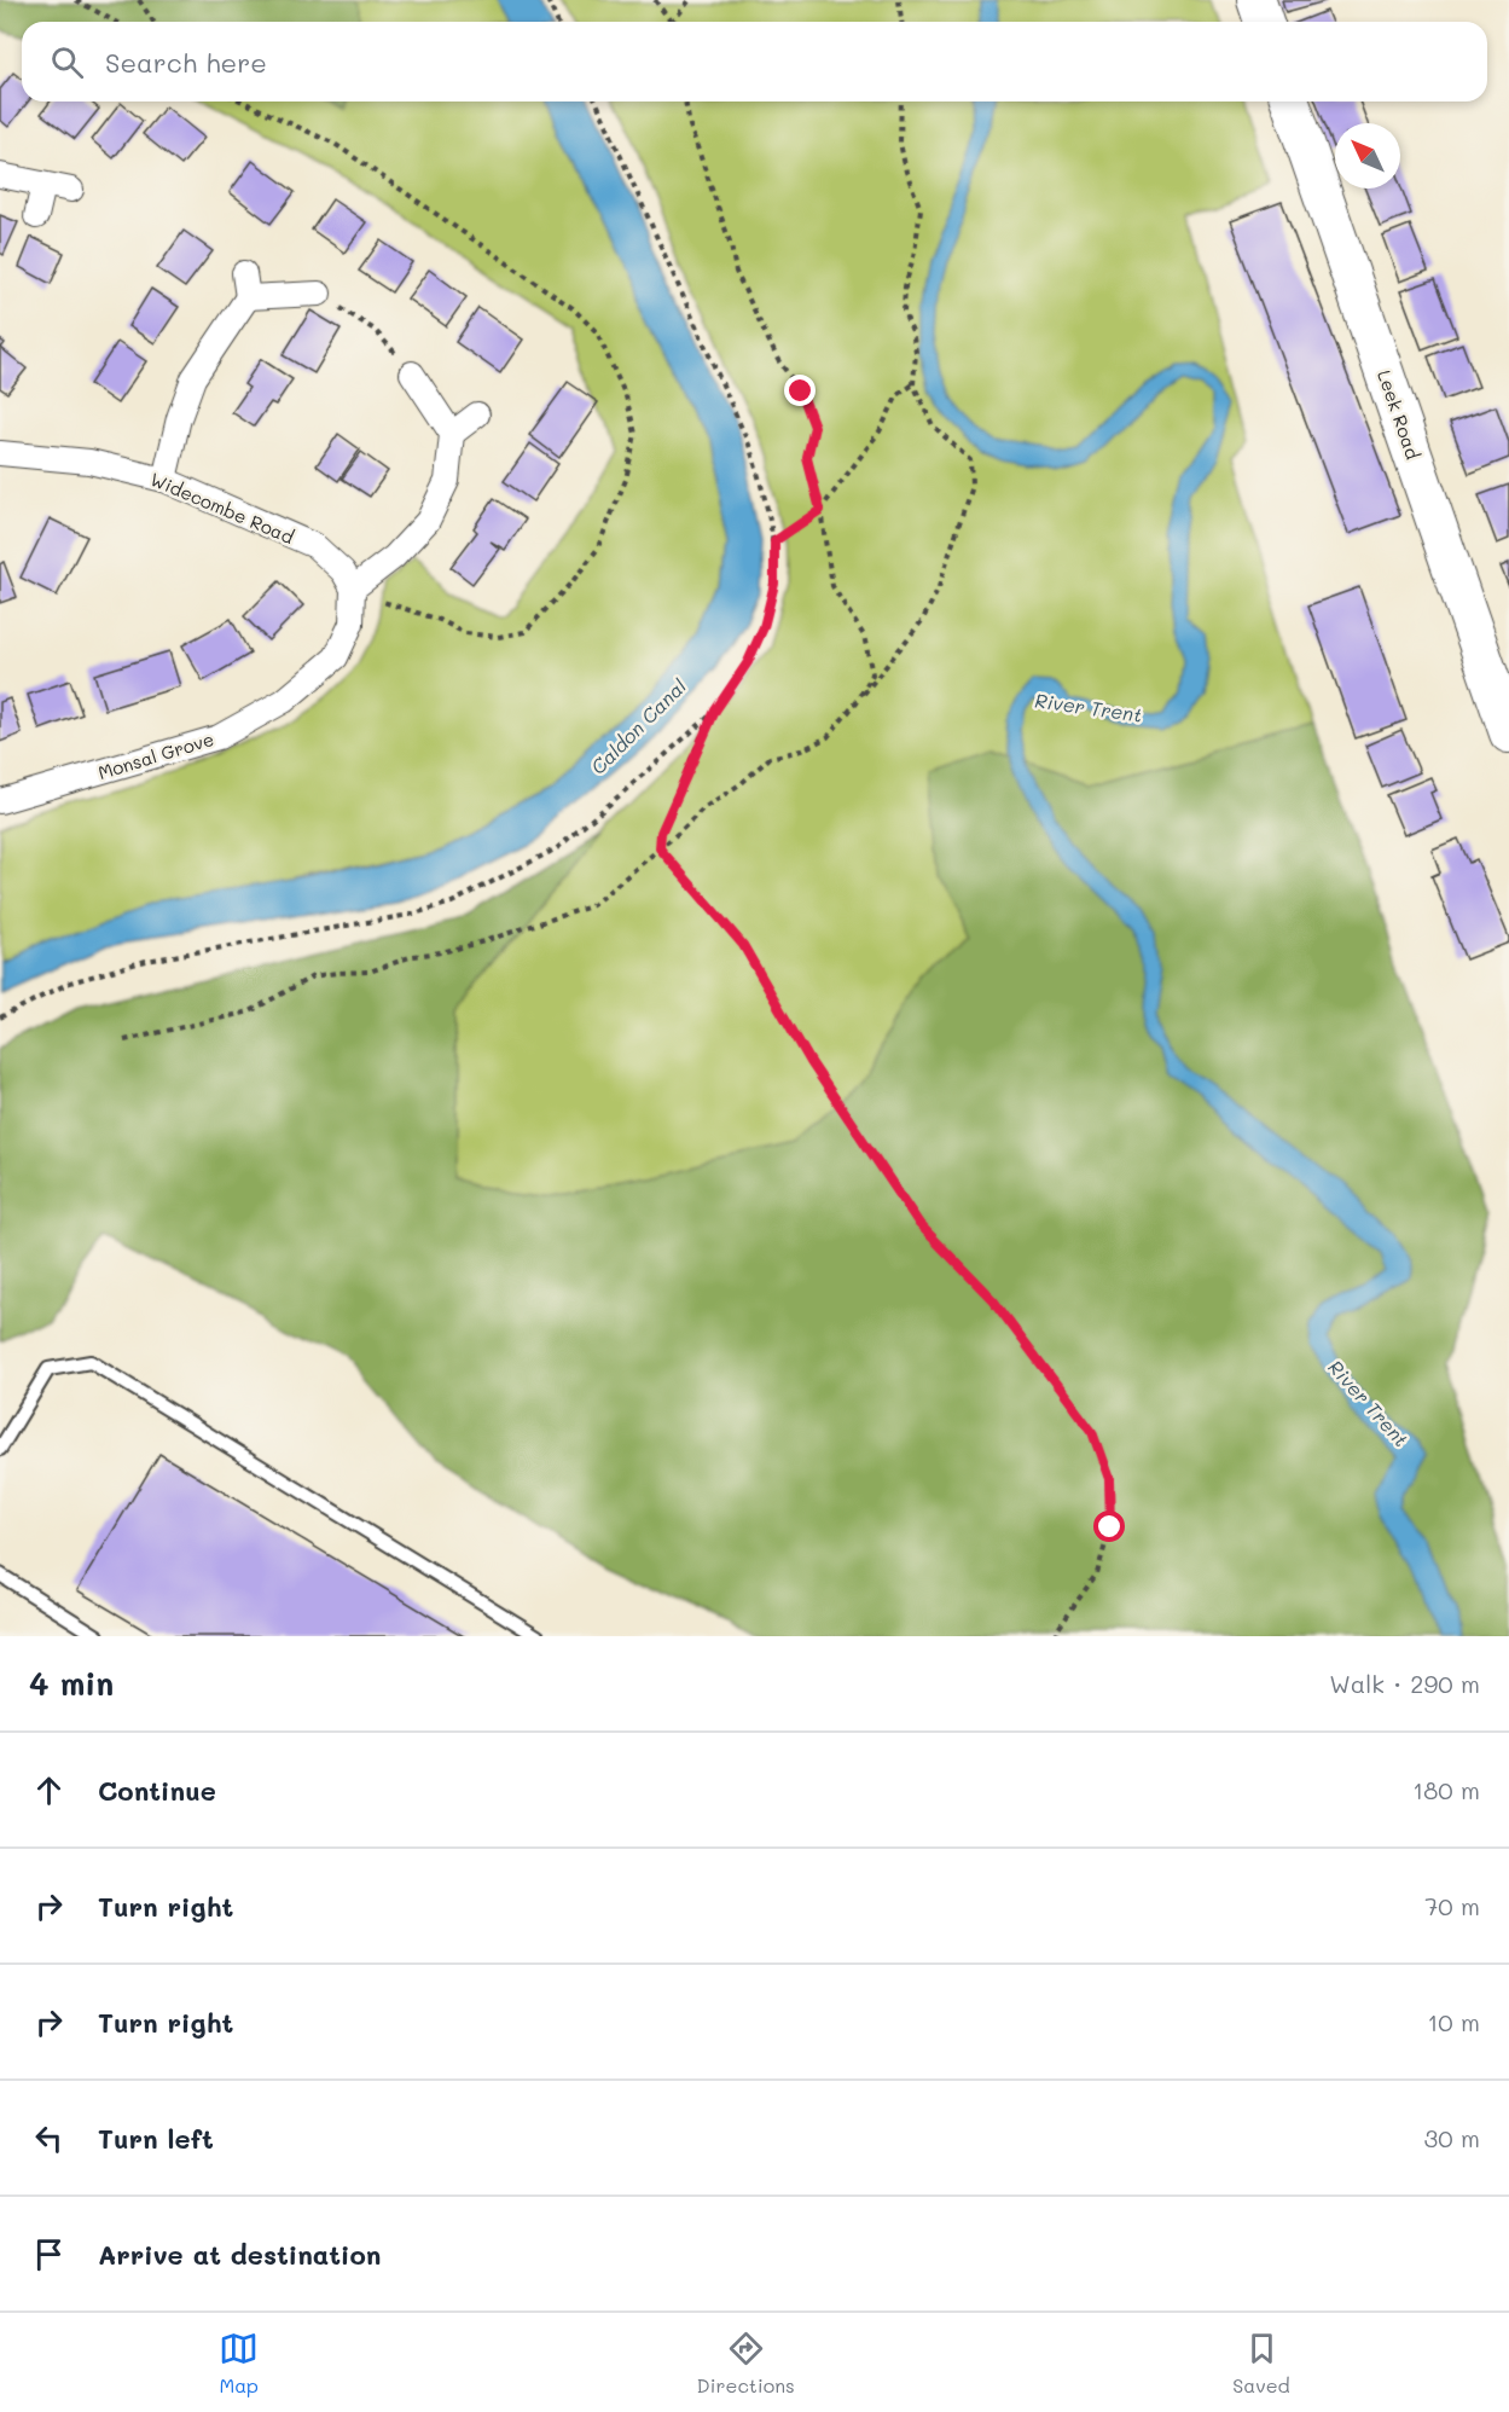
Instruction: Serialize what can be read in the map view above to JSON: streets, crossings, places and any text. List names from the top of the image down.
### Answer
{
  "streets": {
    "main road": ["Leek Road"],
    "street": ["Widecombe Road", "Monsal Grove"]
  },
  "crossings": [
    ["Widecombe Road", "Monsal Grove"]
  ],
  "water": ["River Trent", "Caldon Canal"],
  "north": "top left",
  "page": {
    "search": "Search here",
    "heading": ["4 min", "Walk · 290 m"],
    "list": [
      ["Continue", "180 m"],
      ["Turn right", "70 m"],
      ["Turn right", "10 m"],
      ["Turn left", "30 m"],
      "Arrive at destination"
    ],
    "nav": ["Map", "Directions", "Saved"]
  }
}
